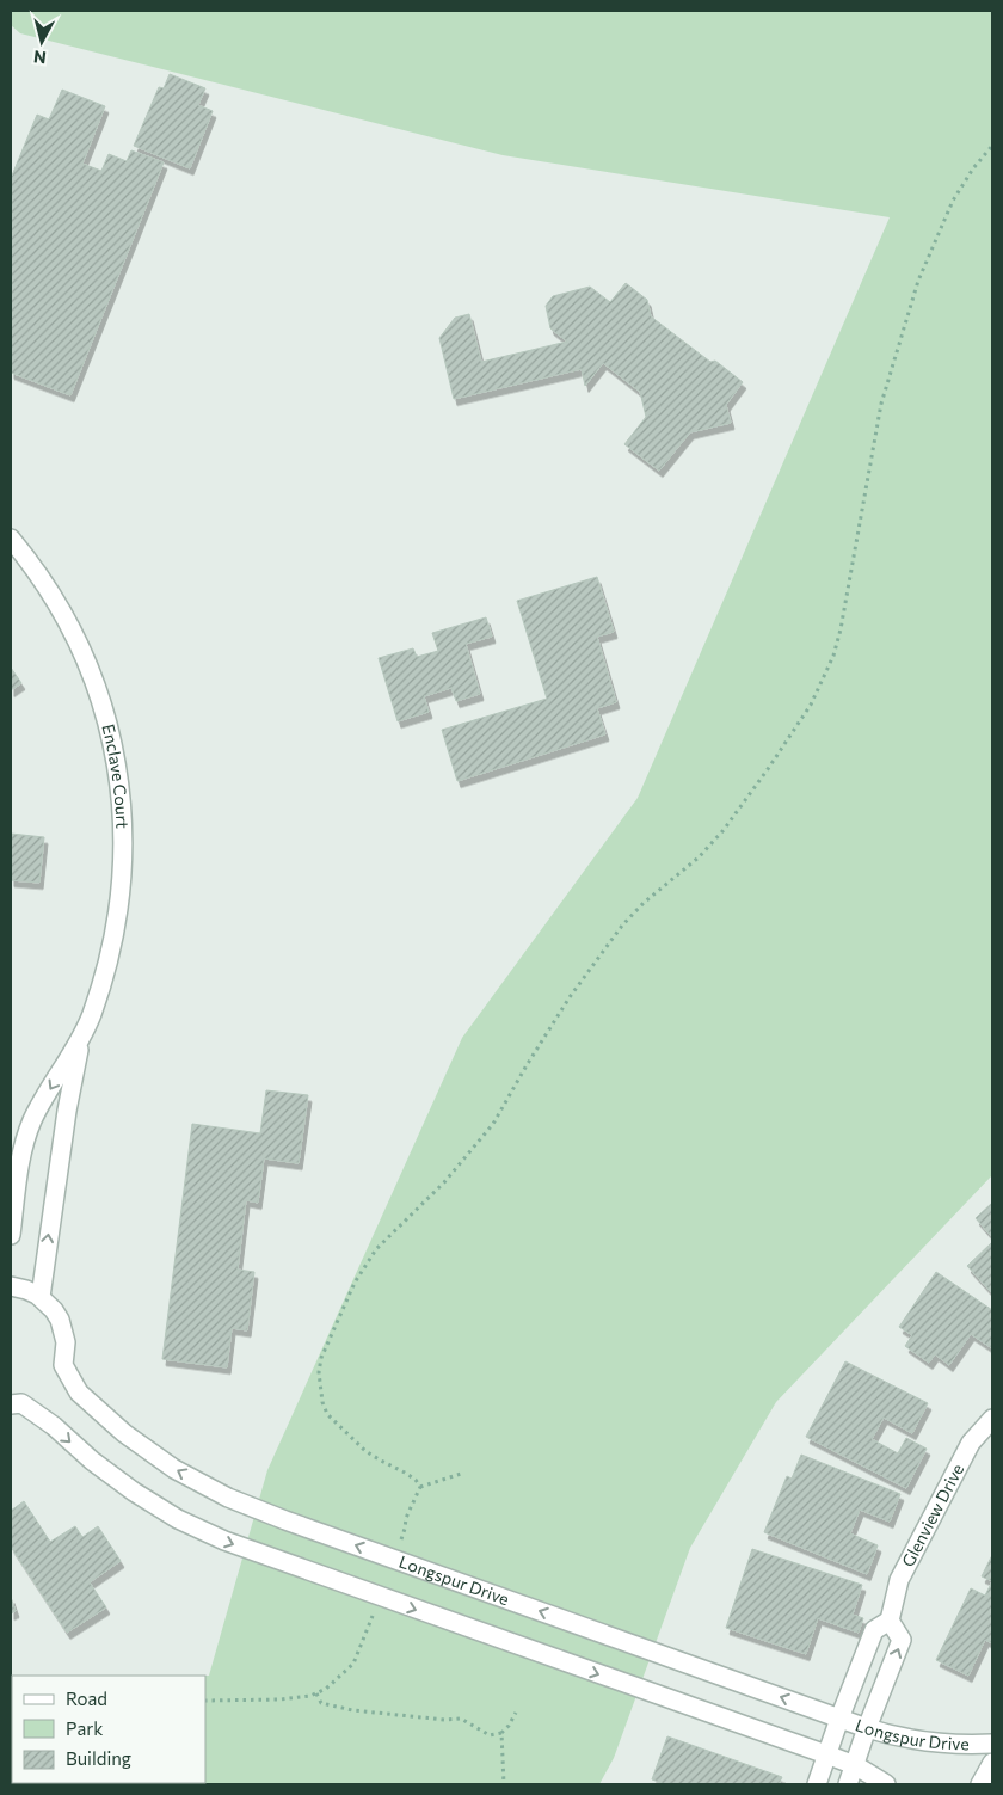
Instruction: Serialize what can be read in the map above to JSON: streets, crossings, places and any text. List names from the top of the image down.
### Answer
{
  "streets": {
    "street": ["Enclave Court", "Glenview Drive", "Longspur Drive"]
  },
  "crossings": [
    ["Enclave Court", "Longspur Drive"],
    ["Glenview Drive", "Longspur Drive"]
  ],
  "legend": ["Road", "Park", "Building"],
  "north": "bottom"
}
